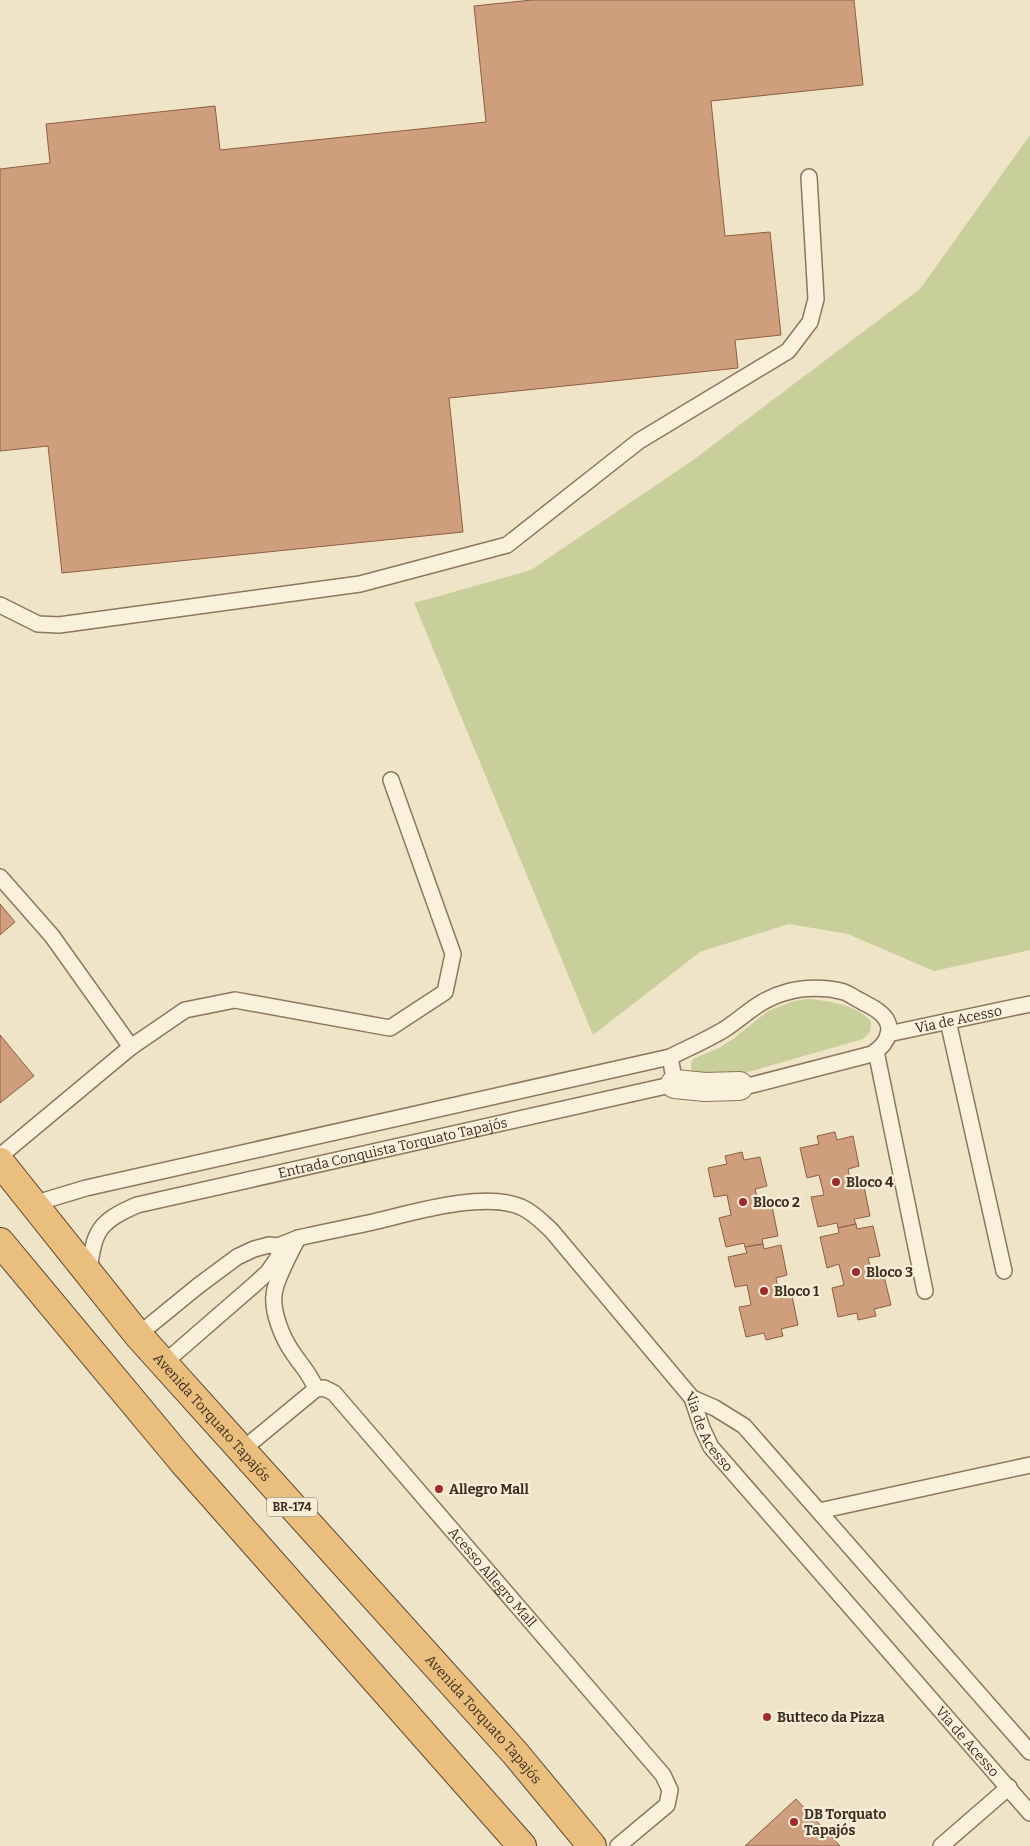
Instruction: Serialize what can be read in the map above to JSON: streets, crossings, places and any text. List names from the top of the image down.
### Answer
{
  "streets": {
    "highway": ["Avenida Torquato Tapajós", "BR-174"],
    "street": ["Entrada Conquista Torquato Tapajós"],
    "lane": ["Via de Acesso", "Acesso Allegro Mall"]
  },
  "crossings": [
    ["Entrada Conquista Torquato Tapajós", "Avenida Torquato Tapajós"]
  ],
  "places": [
    "Bloco 4",
    "Bloco 2",
    "Bloco 3",
    "Bloco 1",
    "Allegro Mall",
    "Butteco da Pizza",
    "DB Torquato Tapajós"
  ]
}
